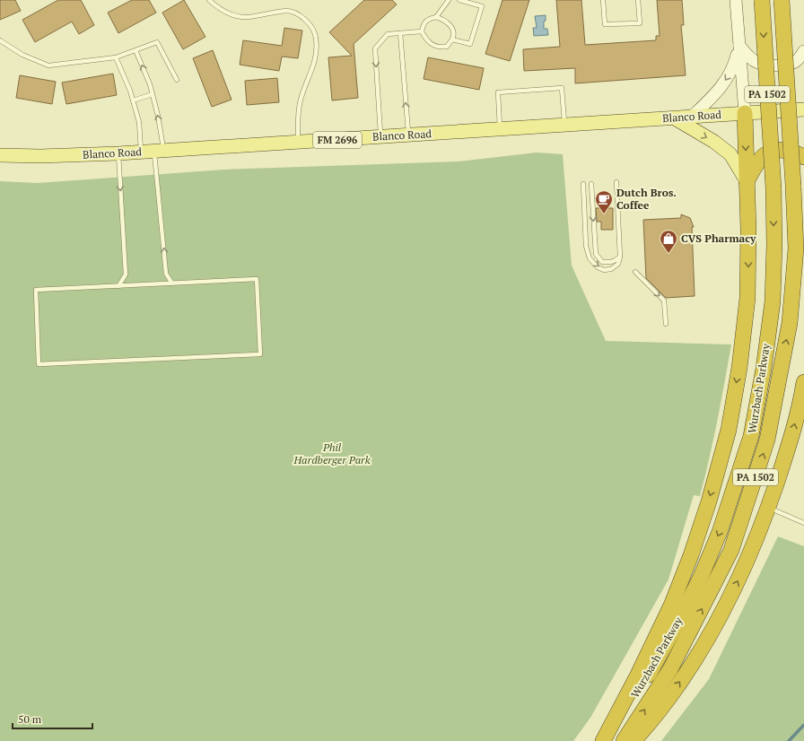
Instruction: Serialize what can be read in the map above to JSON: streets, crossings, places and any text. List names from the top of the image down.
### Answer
{
  "streets": {
    "highway": ["PA 1502", "Wurzbach Parkway"],
    "main road": ["Blanco Road", "FM 2696"]
  },
  "parks": ["Phil Hardberger Park"],
  "places": {
    "cafe": ["Dutch Bros. Coffee"],
    "shop": ["CVS Pharmacy"]
  },
  "scale_bar": "50 m"
}
